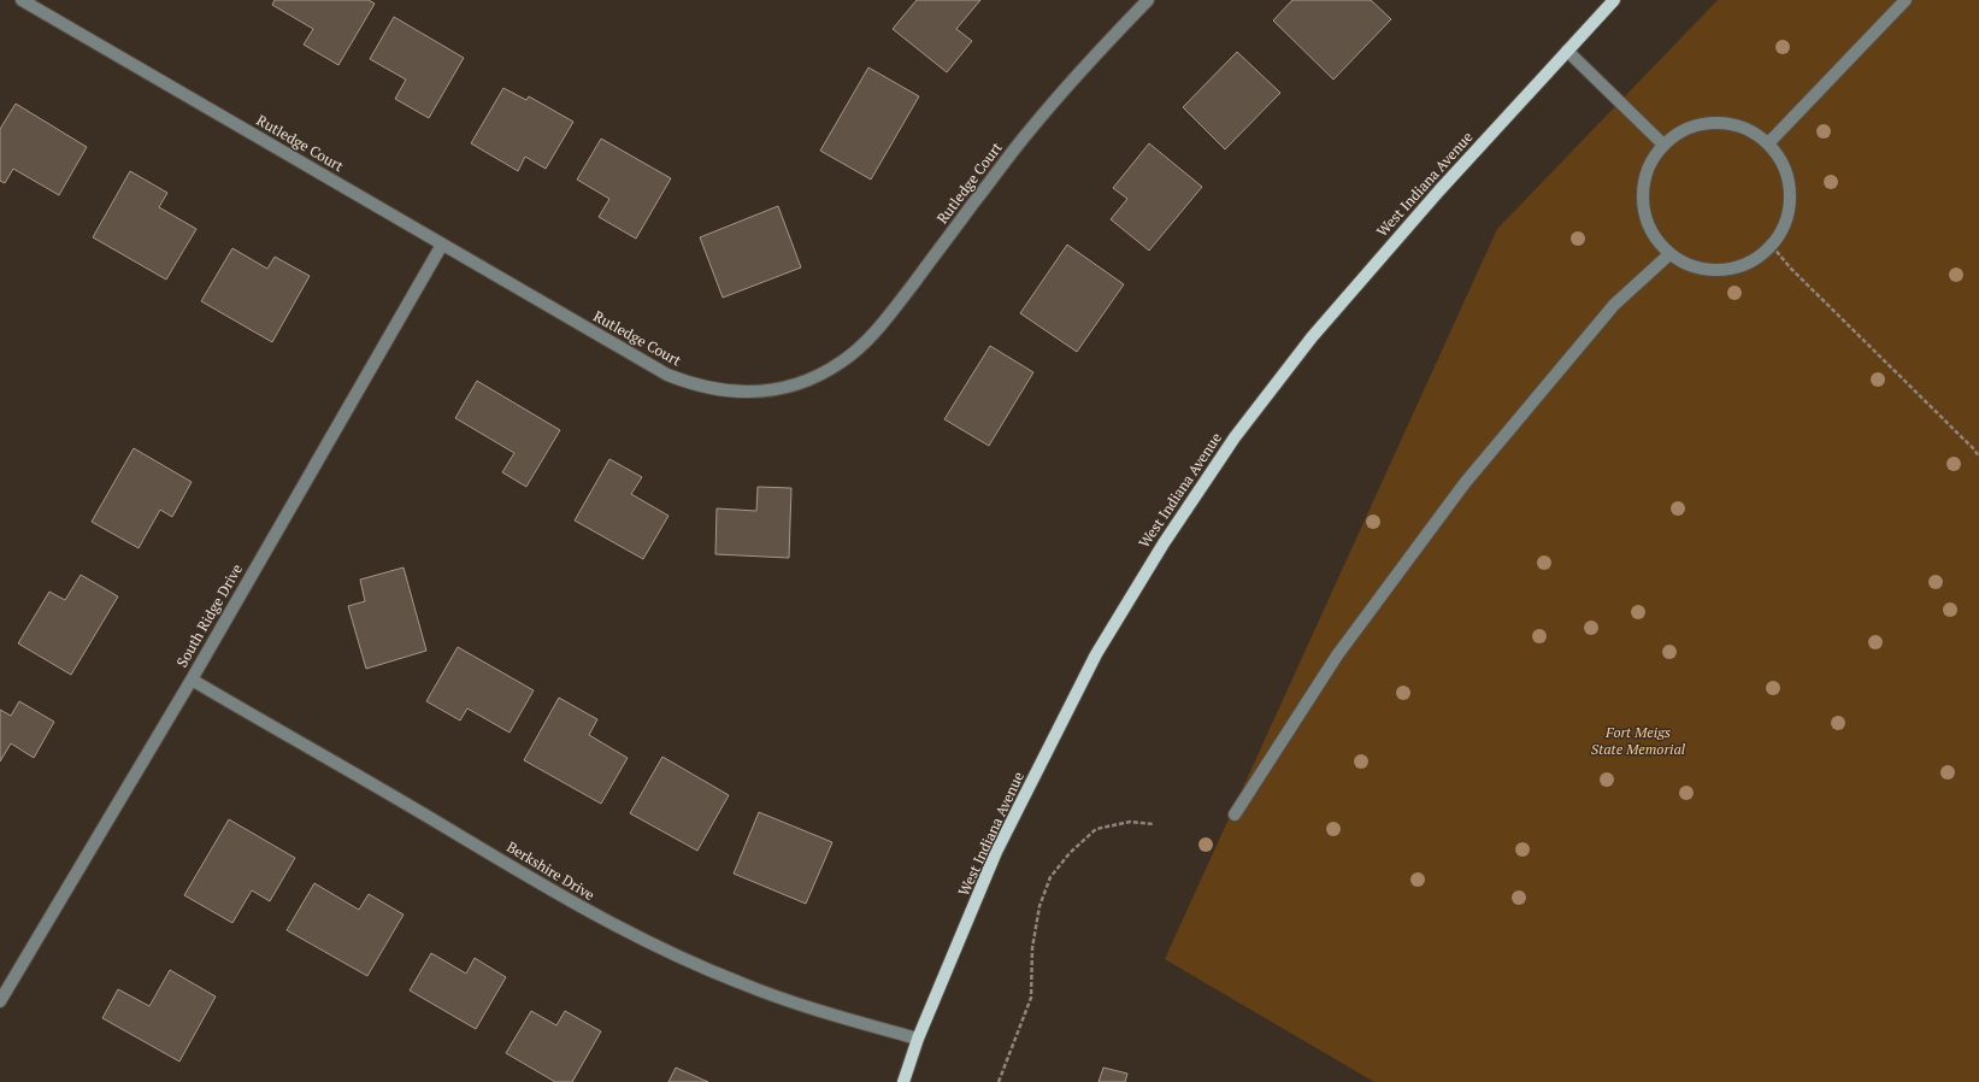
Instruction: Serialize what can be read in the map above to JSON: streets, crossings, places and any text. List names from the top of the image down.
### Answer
{
  "streets": {
    "main road": ["West Indiana Avenue"],
    "street": ["Rutledge Court", "South Ridge Drive", "Berkshire Drive"]
  },
  "crossings": [
    ["Rutledge Court", "South Ridge Drive"],
    ["West Indiana Avenue", "Berkshire Drive"],
    ["South Ridge Drive", "Berkshire Drive"]
  ],
  "parks": ["Fort Meigs State Memorial"]
}
